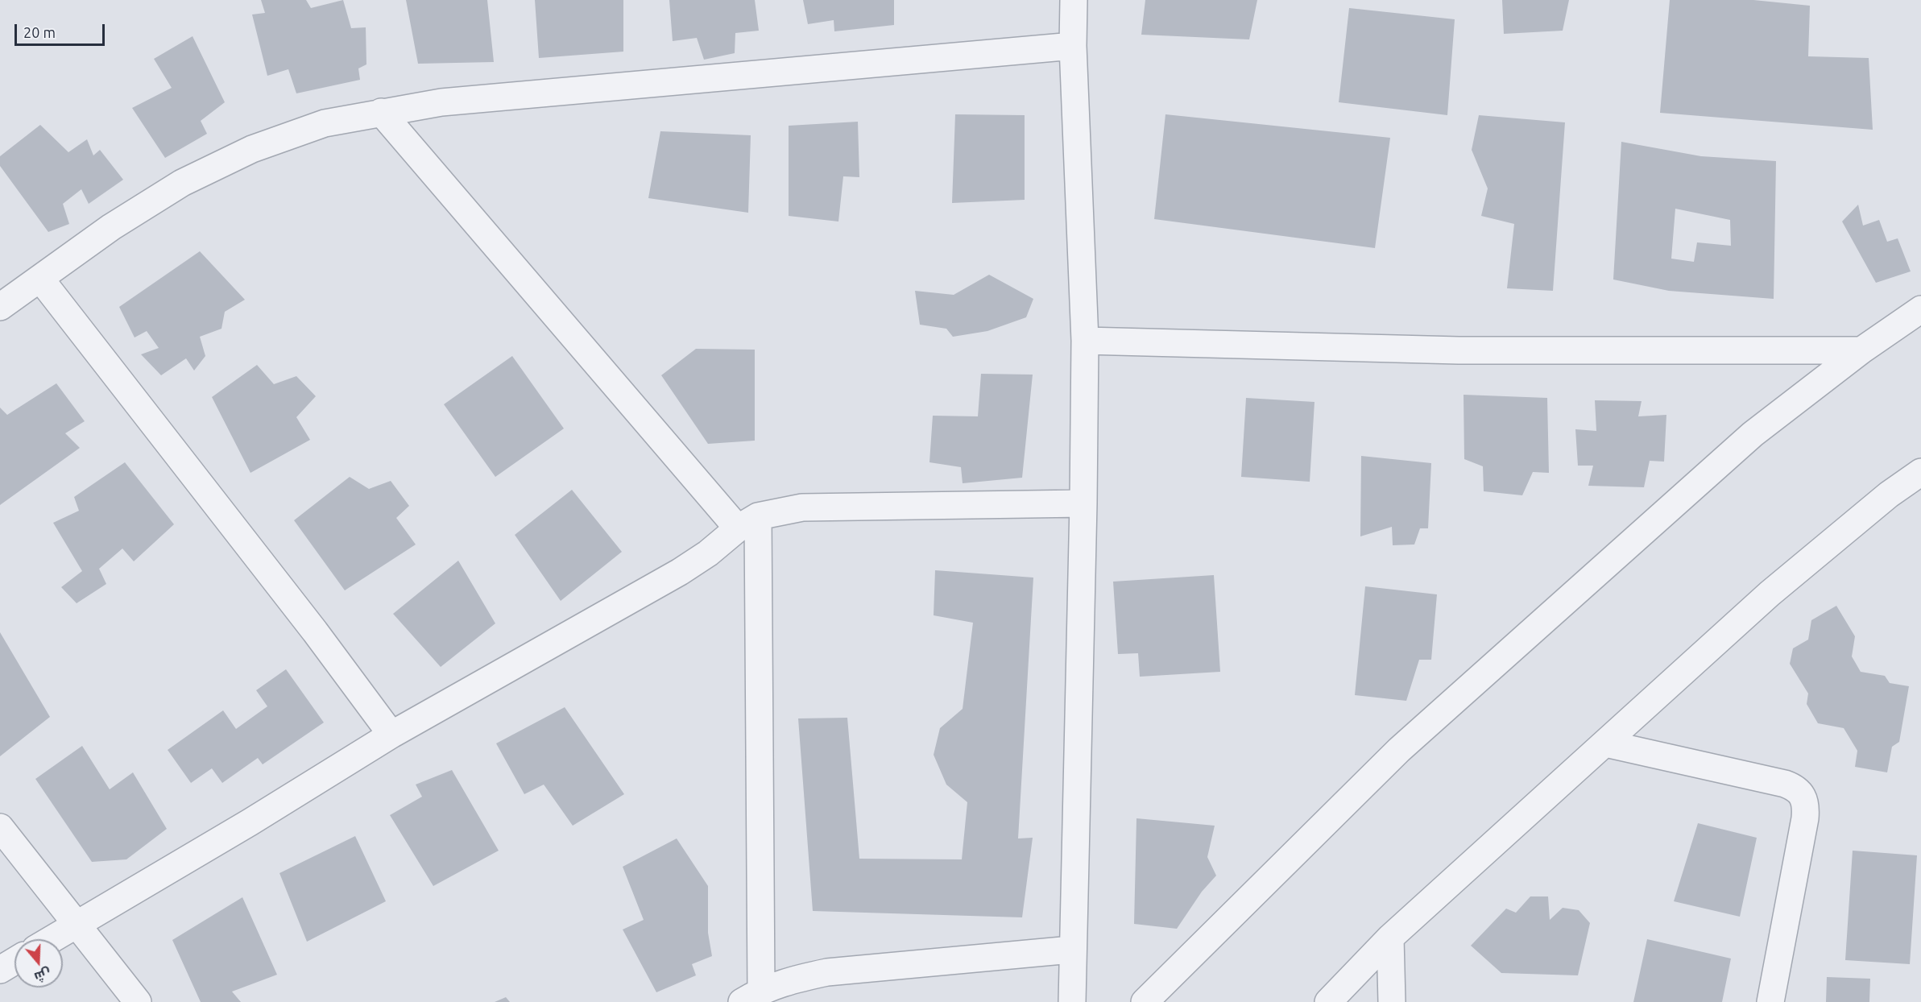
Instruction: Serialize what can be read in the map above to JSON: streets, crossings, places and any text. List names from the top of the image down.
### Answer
{
  "scale_bar": "20 m",
  "north": "bottom"
}
